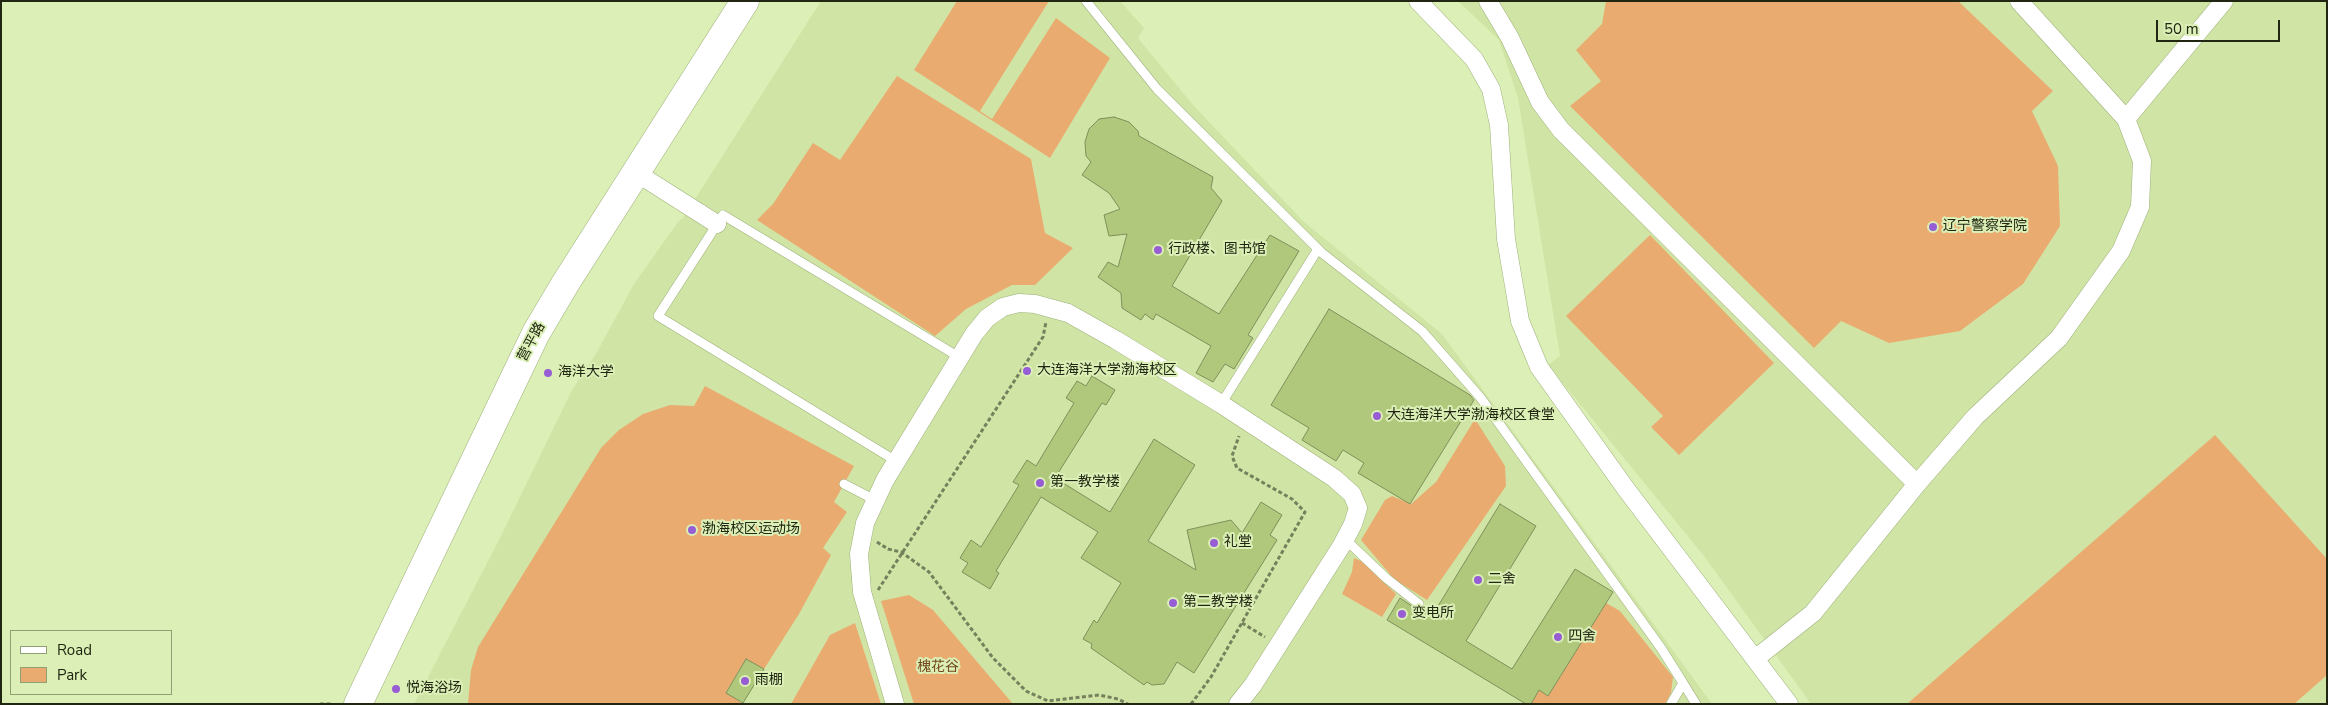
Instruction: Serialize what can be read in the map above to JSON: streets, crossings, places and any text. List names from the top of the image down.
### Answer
{
  "streets": {
    "highway": ["营平路"]
  },
  "parks": ["槐花谷"],
  "places": [
    "辽宁警察学院",
    "行政楼、图书馆",
    "大连海洋大学渤海校区",
    "海洋大学",
    "大连海洋大学渤海校区食堂",
    "第一教学楼",
    "渤海校区运动场",
    "礼堂",
    "二舍",
    "第二教学楼",
    "变电所",
    "四舍",
    "雨棚",
    "悦海浴场"
  ],
  "legend": ["Road", "Park"],
  "scale_bar": "50 m"
}
